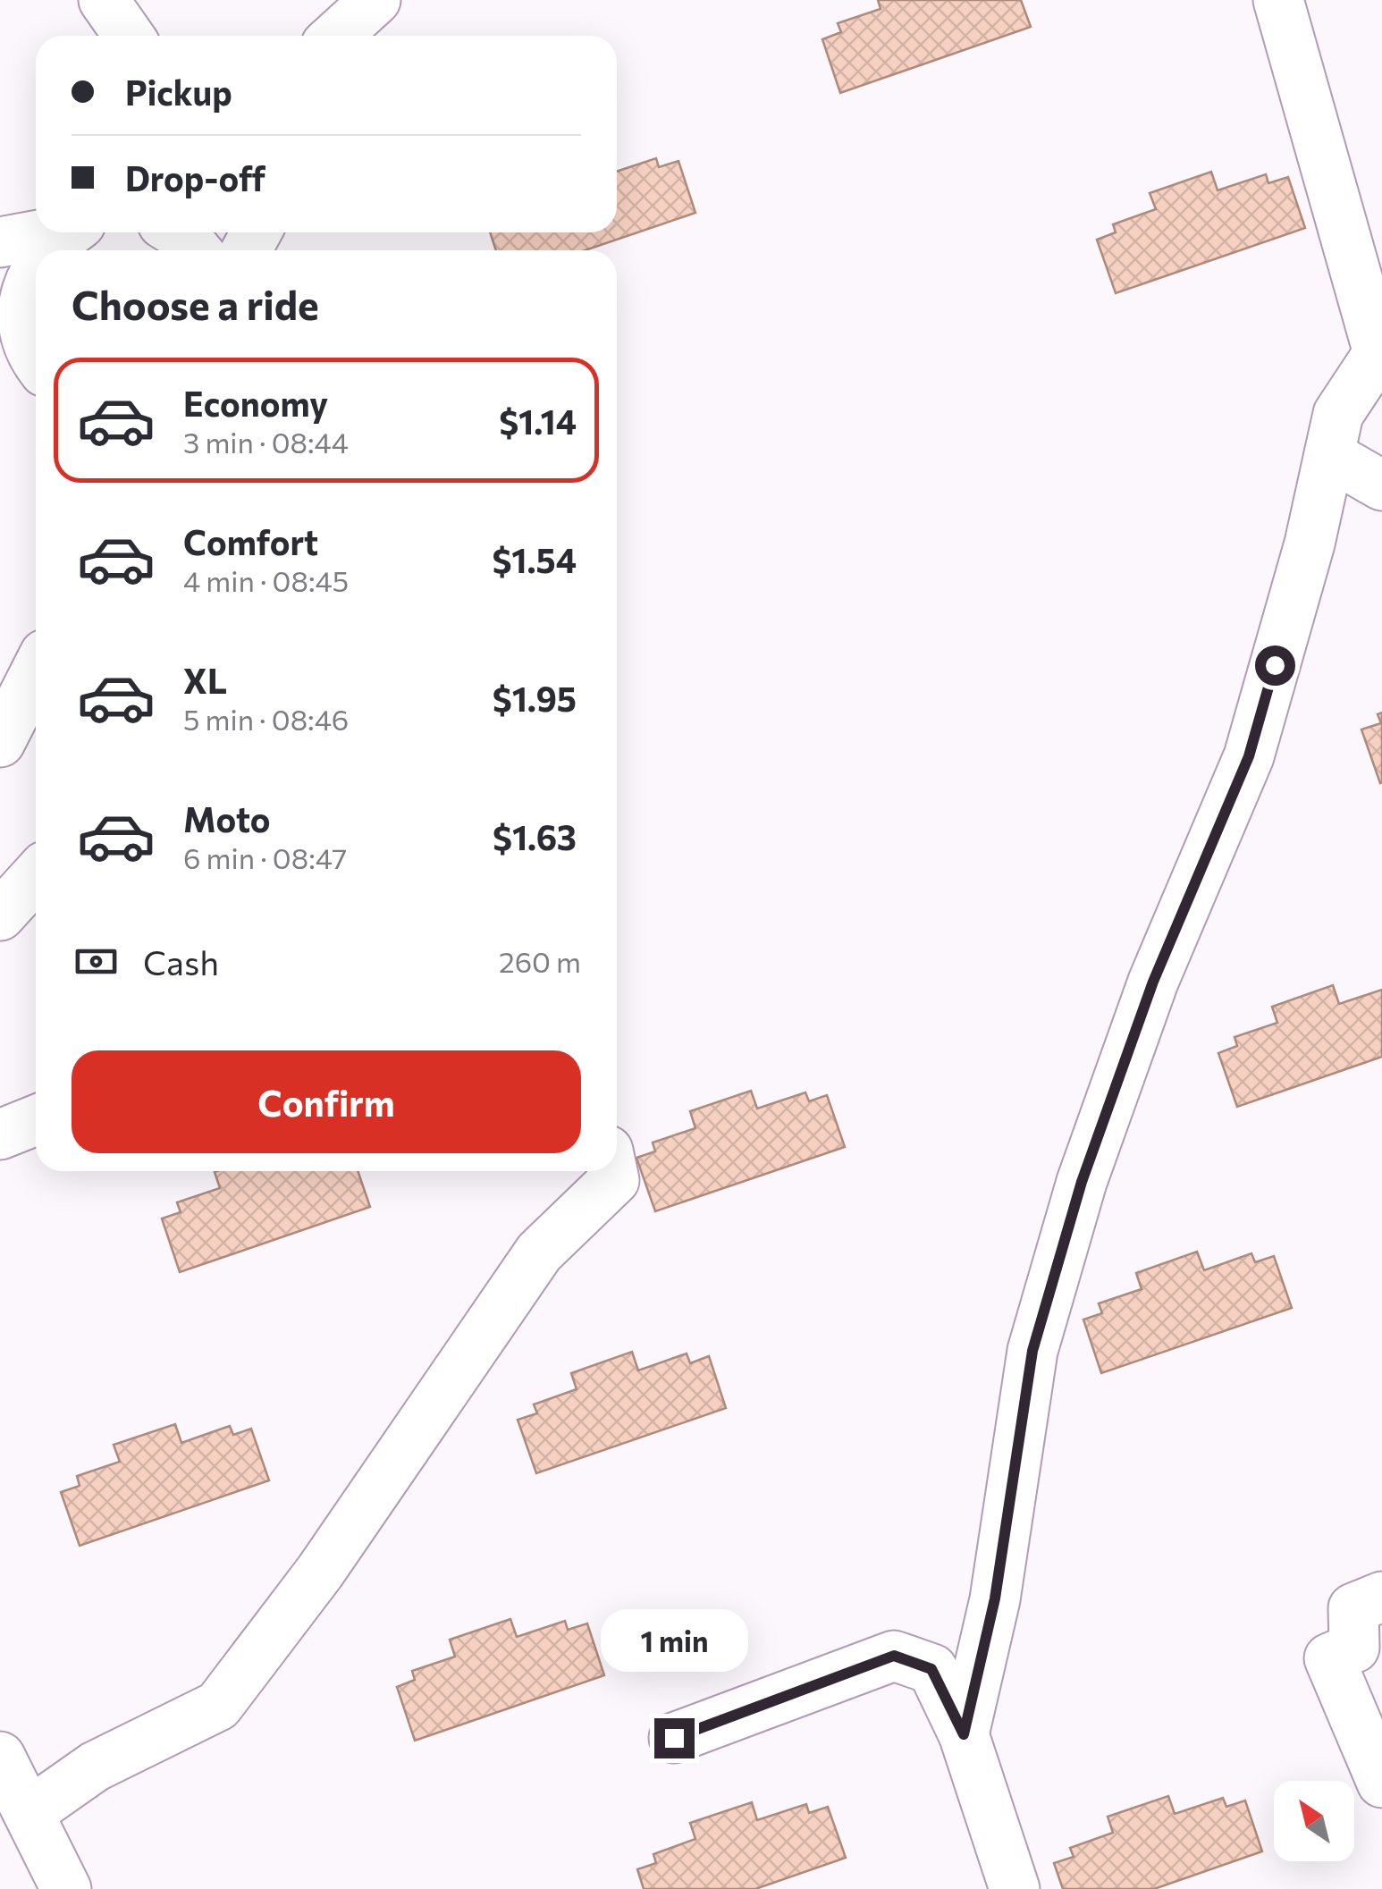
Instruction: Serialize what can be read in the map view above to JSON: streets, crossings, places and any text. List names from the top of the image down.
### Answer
{
  "north": "top left",
  "page": {
    "banner": ["Pickup", "Drop-off"],
    "heading": "Choose a ride",
    "list": [
      {
        "name": "Economy",
        "note": "3 min · 08:44",
        "value": "$1.14"
      },
      {
        "name": "Comfort",
        "note": "4 min · 08:45",
        "value": "$1.54"
      },
      {
        "name": "XL",
        "note": "5 min · 08:46",
        "value": "$1.95"
      },
      {
        "name": "Moto",
        "note": "6 min · 08:47",
        "value": "$1.63"
      }
    ],
    "pay": ["Cash", "260 m"],
    "buttons": "Confirm",
    "bubble": "1 min"
  }
}
